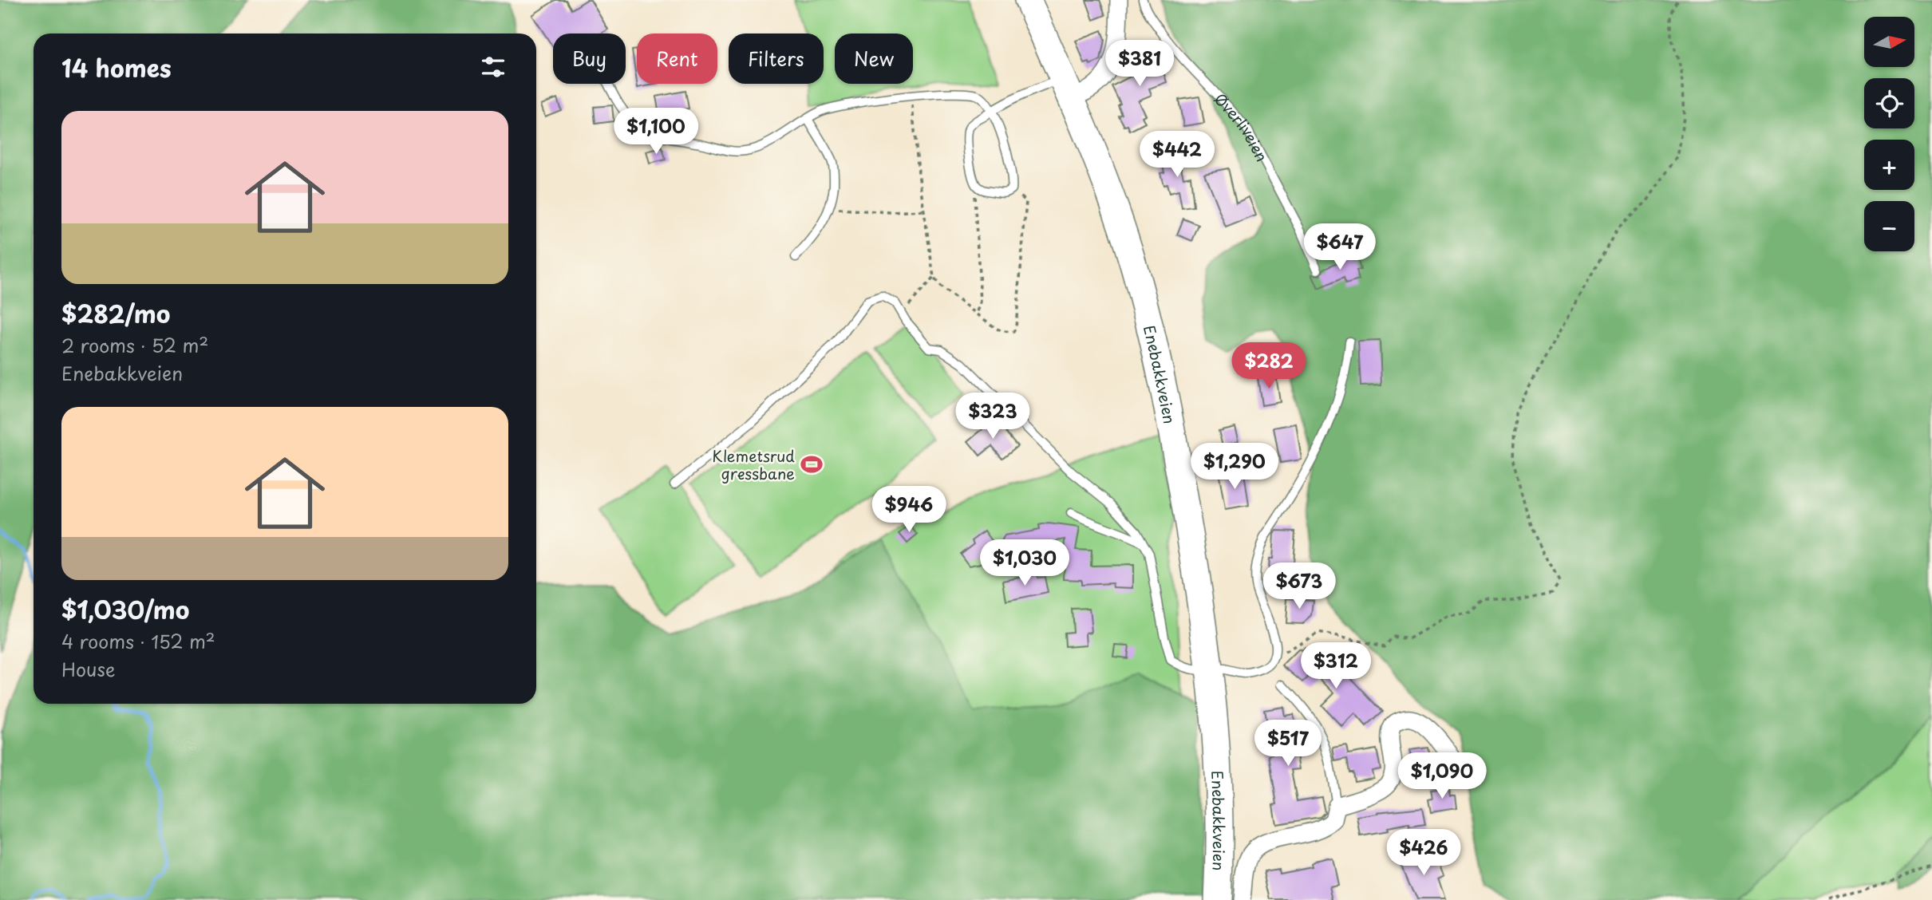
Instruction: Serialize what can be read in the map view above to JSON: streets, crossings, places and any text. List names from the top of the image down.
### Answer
{
  "streets": {
    "main road": ["Enebakkveien"],
    "lane": ["Øverliveien"]
  },
  "places": {
    "sports": ["Klemetsrud gressbane"]
  },
  "north": "right",
  "page": {
    "map_buttons": ["+", "−"],
    "chip": [
      "Buy",
      "Rent",
      "Filters",
      "New"
    ],
    "heading": "14 homes",
    "price": [
      "$381",
      "$1,100",
      "$442",
      "$647",
      "$282",
      "$323",
      "$1,290",
      "$946",
      "$1,030",
      "$673",
      "$312",
      "$517",
      "$1,090",
      "$426"
    ],
    "list": [
      {
        "name": "$282/mo",
        "note": "2 rooms · 52 m² · Enebakkveien"
      },
      {
        "name": "$1,030/mo",
        "note": "4 rooms · 152 m² · House"
      }
    ]
  }
}
